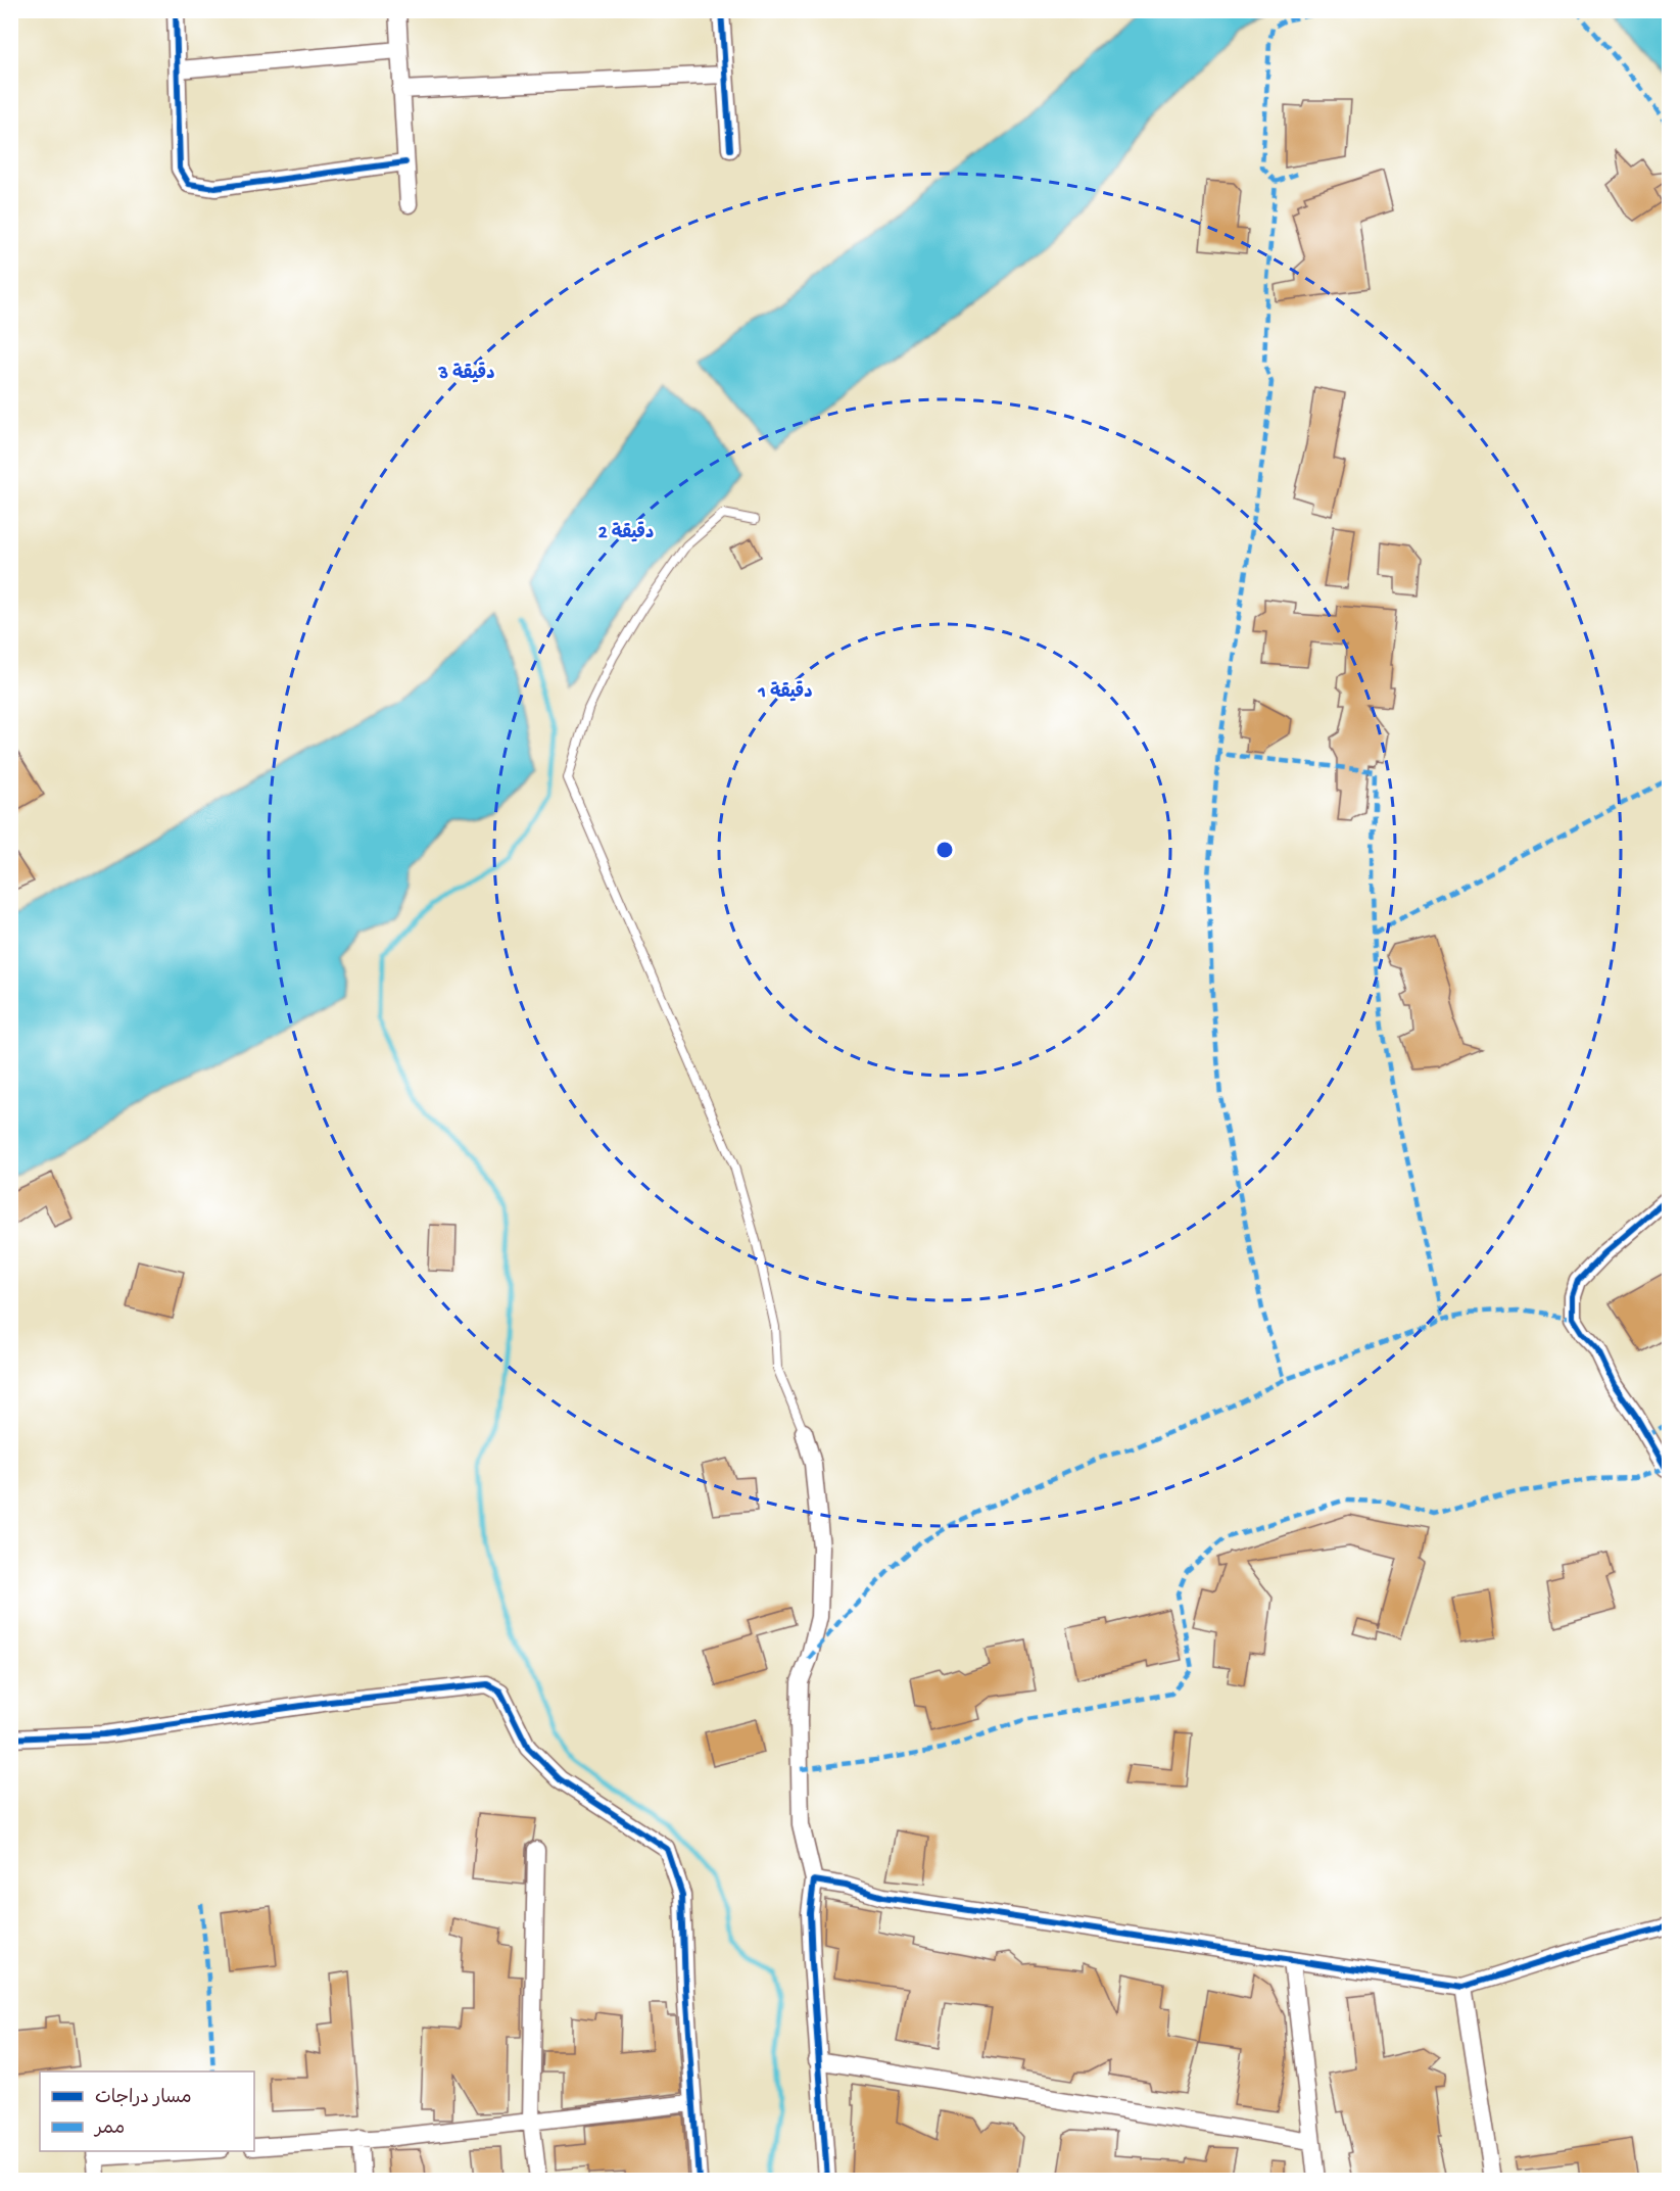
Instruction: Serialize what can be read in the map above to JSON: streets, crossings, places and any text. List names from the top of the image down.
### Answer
{
  "legend": ["مسار دراجات", "ممر"],
  "rings": ["3 دقيقة", "2 دقيقة", "1 دقيقة"]
}
